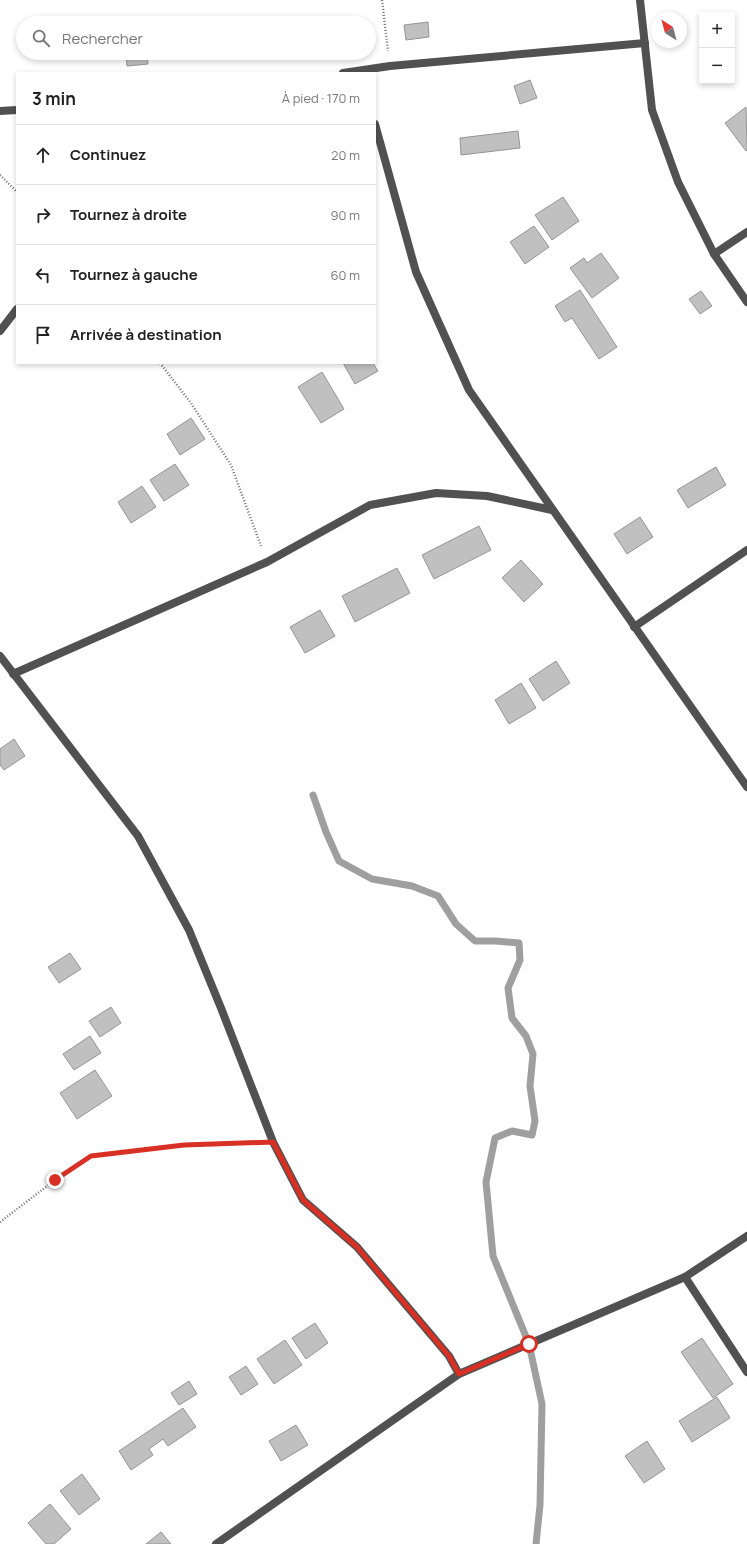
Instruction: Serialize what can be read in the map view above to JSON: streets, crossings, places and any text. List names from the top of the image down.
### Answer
{
  "north": "top left",
  "page": {
    "map_buttons": ["+", "−"],
    "search": "Rechercher",
    "heading": ["3 min", "À pied · 170 m"],
    "list": [
      ["Continuez", "20 m"],
      ["Tournez à droite", "90 m"],
      ["Tournez à gauche", "60 m"],
      "Arrivée à destination"
    ]
  }
}
